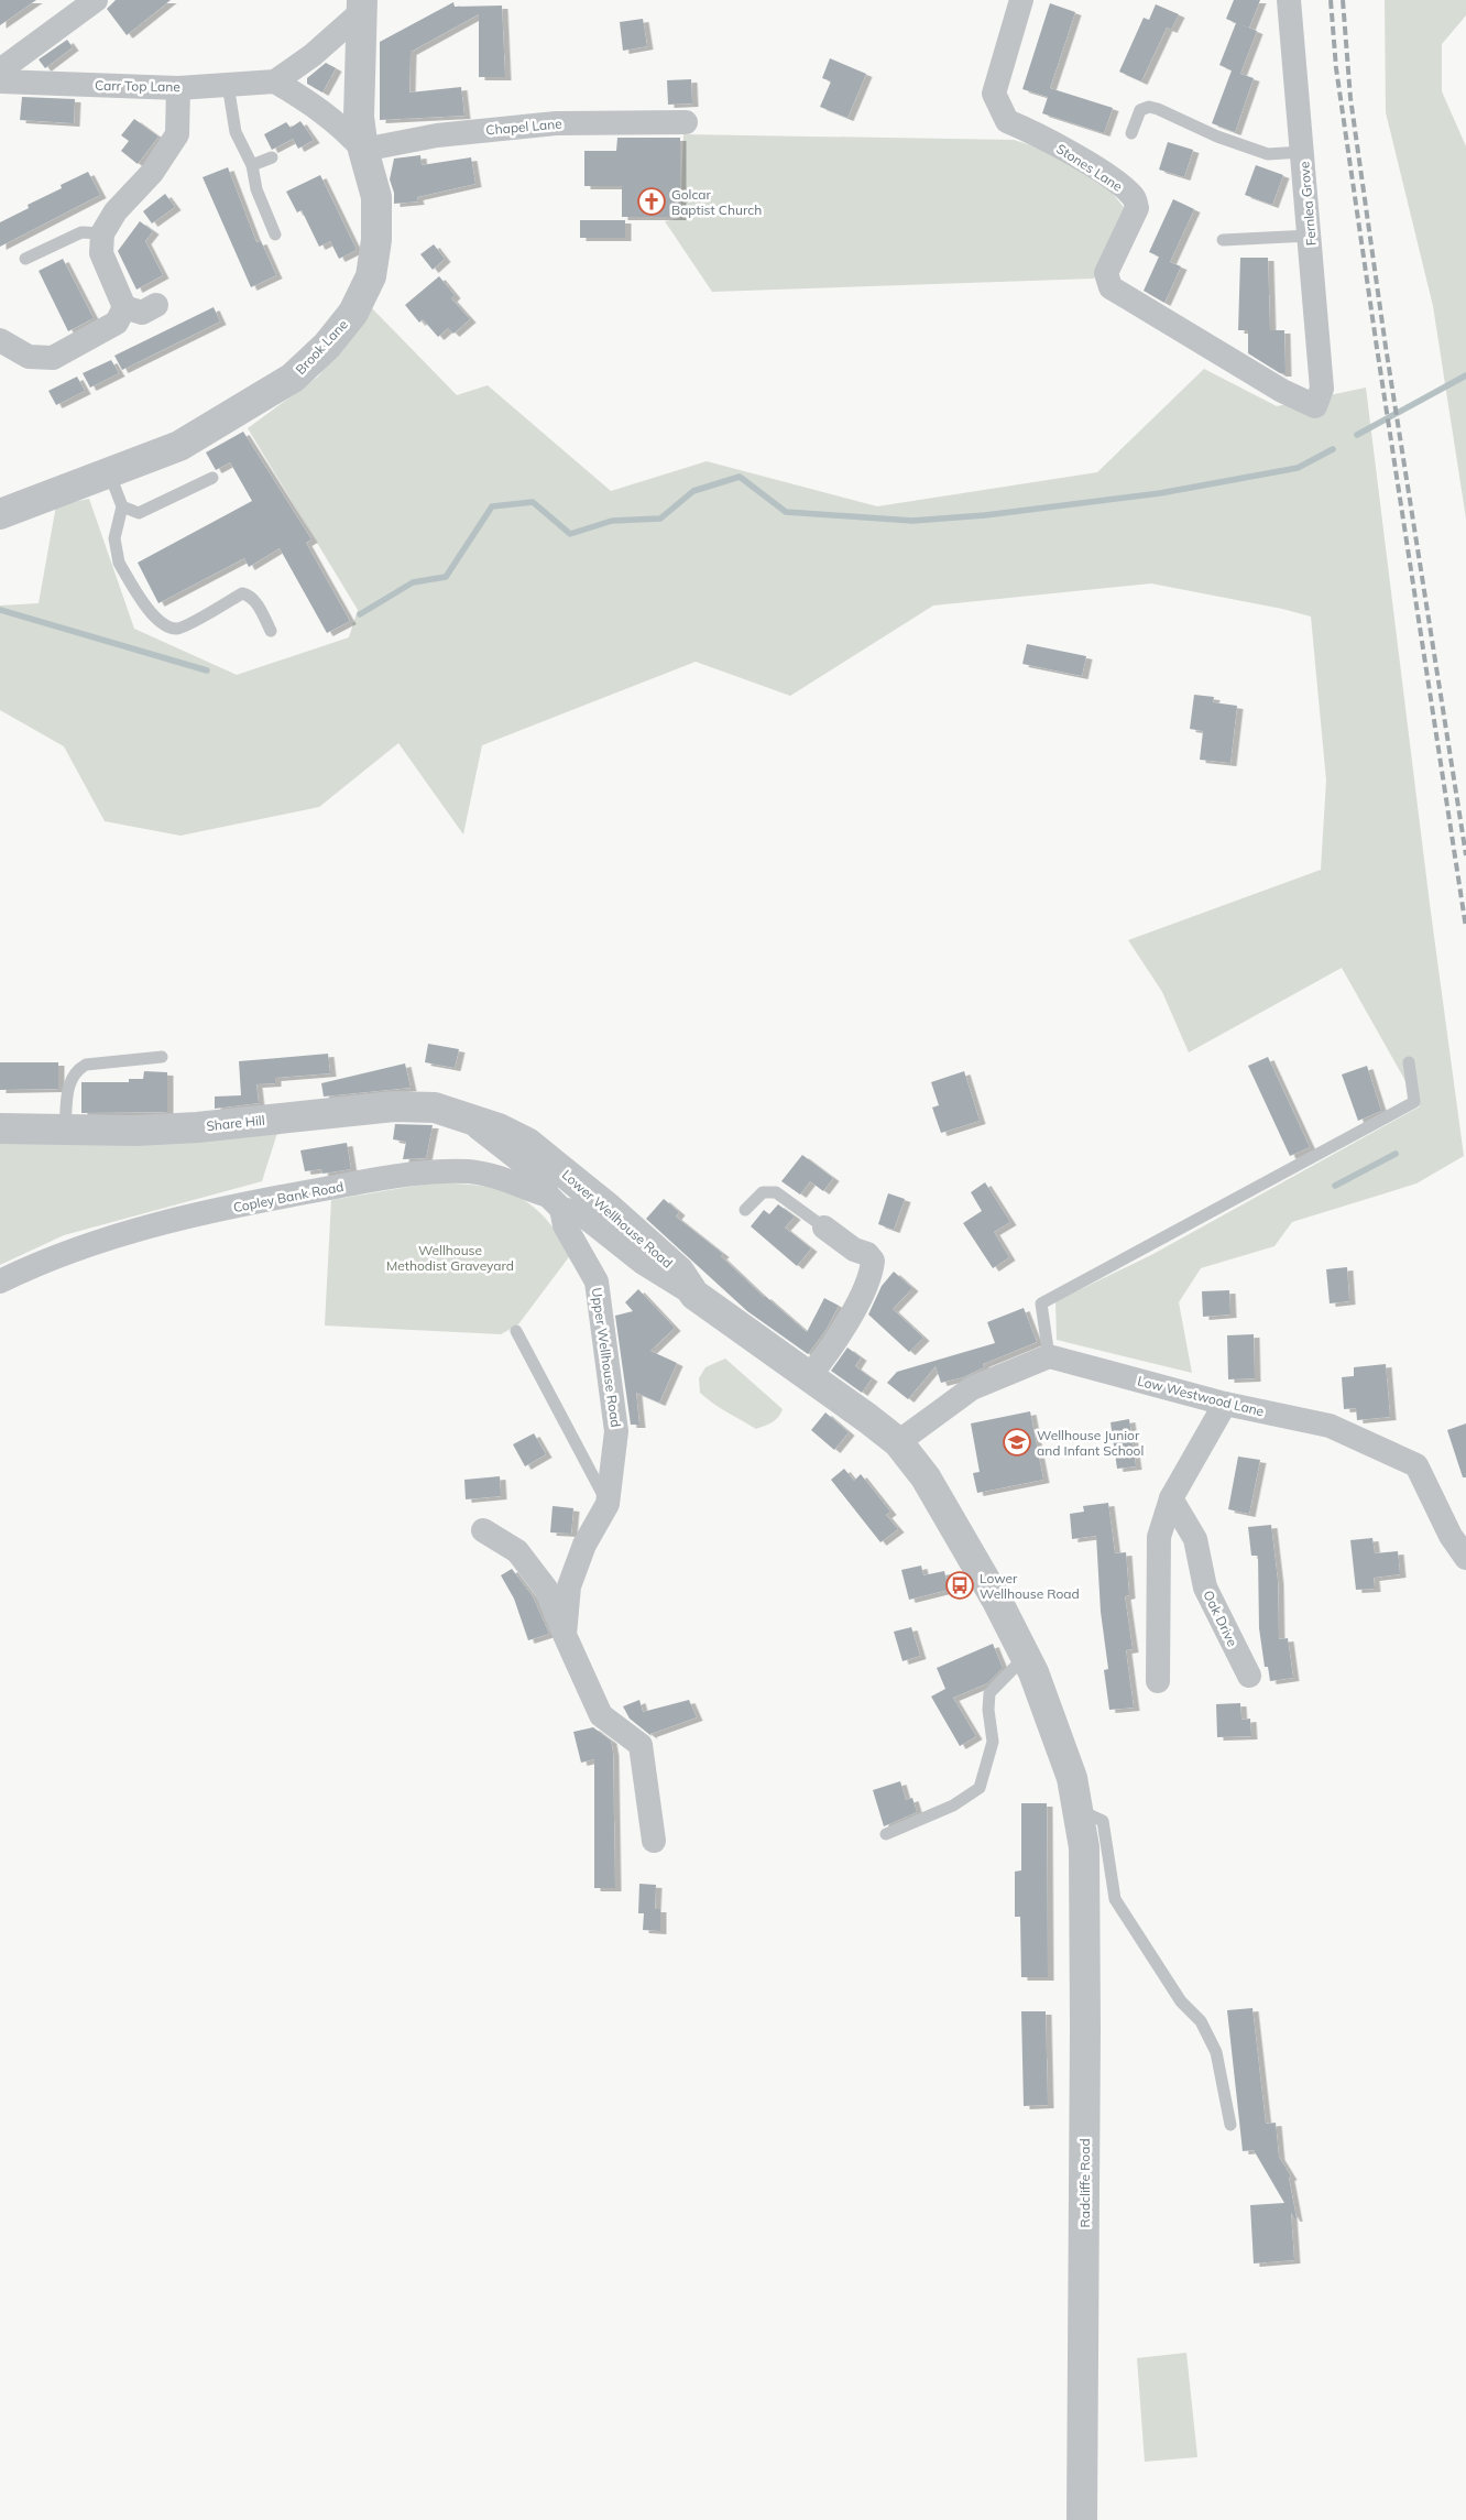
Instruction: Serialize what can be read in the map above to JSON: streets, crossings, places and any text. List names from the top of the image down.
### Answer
{
  "streets": {
    "street": [
      "Carr Top Lane",
      "Chapel Lane",
      "Stones Lane",
      "Fernlea Grove",
      "Brook Lane",
      "Share Hill",
      "Copley Bank Road",
      "Lower Wellhouse Road",
      "Upper Wellhouse Road",
      "Low Westwood Lane",
      "Oak Drive",
      "Radcliffe Road"
    ]
  },
  "crossings": [
    ["Chapel Lane", "Brook Lane"],
    ["Stones Lane", "Fernlea Grove"],
    ["Share Hill", "Lower Wellhouse Road"],
    ["Copley Bank Road", "Lower Wellhouse Road"],
    ["Copley Bank Road", "Upper Wellhouse Road"],
    ["Lower Wellhouse Road", "Radcliffe Road"]
  ],
  "parks": ["Wellhouse Methodist Graveyard"],
  "places": {
    "church": ["Golcar Baptist Church"],
    "school or university": ["Wellhouse Junior and Infant School"],
    "bus stop": ["Lower Wellhouse Road"]
  }
}
